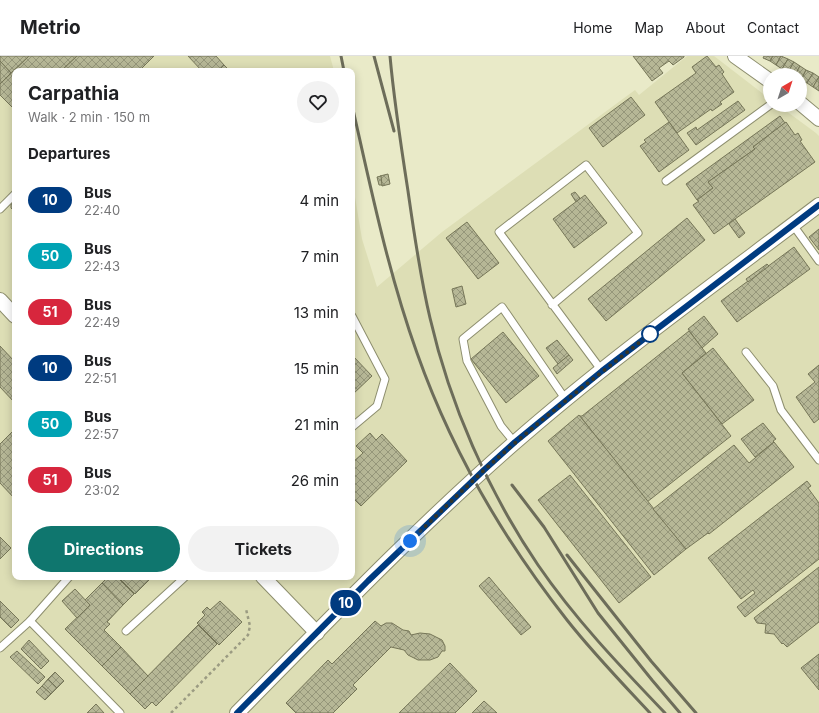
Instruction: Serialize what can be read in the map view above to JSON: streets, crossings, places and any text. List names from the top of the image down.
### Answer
{
  "lines": ["bus line 10"],
  "north": "top right",
  "page": {
    "header": "Metrio",
    "nav": [
      "Home",
      "Map",
      "About",
      "Contact"
    ],
    "on_map": "10",
    "heading": [
      ["Carpathia", "Walk · 2 min · 150 m"],
      "Departures"
    ],
    "list": [
      {
        "mark": "10",
        "name": "Bus",
        "note": "22:40",
        "value": "4 min"
      },
      {
        "mark": "50",
        "name": "Bus",
        "note": "22:43",
        "value": "7 min"
      },
      {
        "mark": "51",
        "name": "Bus",
        "note": "22:49",
        "value": "13 min"
      },
      {
        "mark": "10",
        "name": "Bus",
        "note": "22:51",
        "value": "15 min"
      },
      {
        "mark": "50",
        "name": "Bus",
        "note": "22:57",
        "value": "21 min"
      },
      {
        "mark": "51",
        "name": "Bus",
        "note": "23:02",
        "value": "26 min"
      }
    ],
    "buttons": ["Directions", "Tickets"]
  }
}
